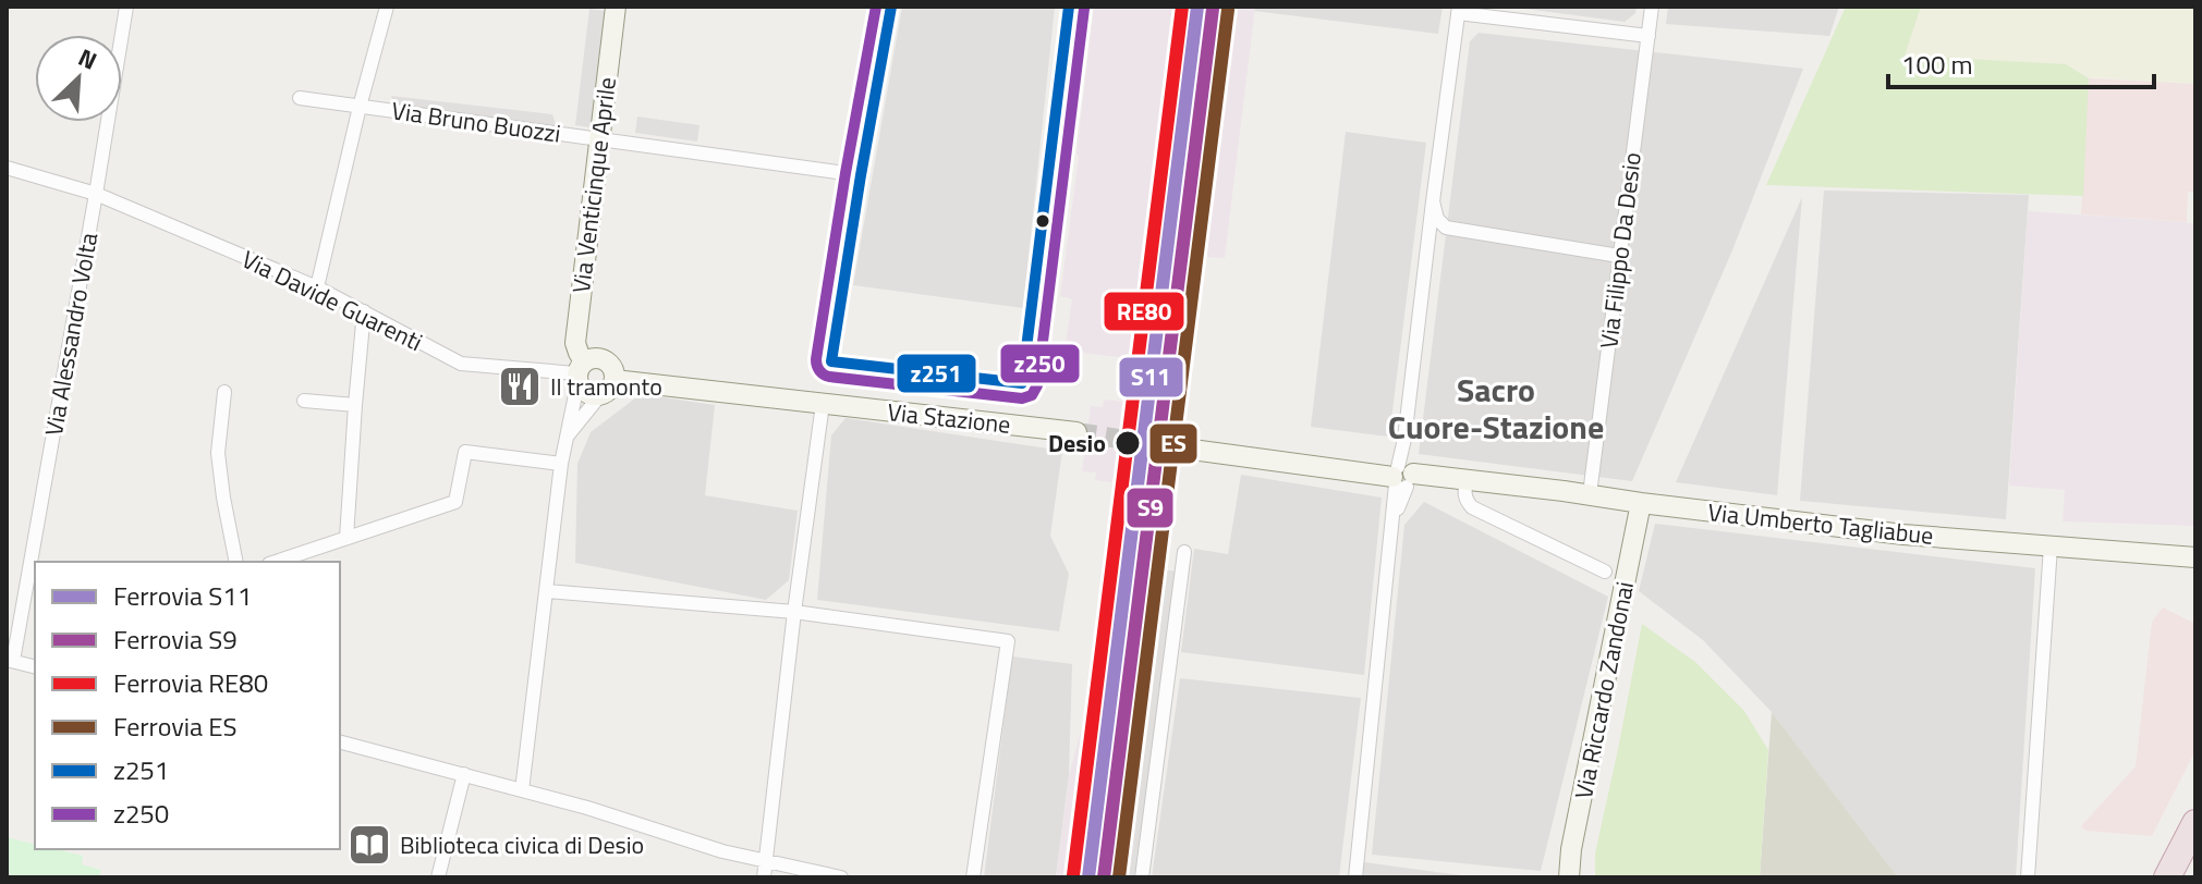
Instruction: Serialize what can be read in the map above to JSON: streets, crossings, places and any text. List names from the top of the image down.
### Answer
{
  "streets": {
    "street": [
      "Via Bruno Buozzi",
      "Via Venticinque Aprile",
      "Via Filippo Da Desio",
      "Via Davide Guarenti",
      "Via Alessandro Volta",
      "Via Stazione",
      "Via Umberto Tagliabue",
      "Via Riccardo Zandonai"
    ]
  },
  "crossings": [
    ["Via Bruno Buozzi", "Via Venticinque Aprile"],
    ["Via Venticinque Aprile", "Via Davide Guarenti"],
    ["Via Filippo Da Desio", "Via Umberto Tagliabue"],
    ["Via Davide Guarenti", "Via Alessandro Volta"],
    ["Via Umberto Tagliabue", "Via Riccardo Zandonai"]
  ],
  "districts": ["Sacro Cuore-Stazione"],
  "places": {
    "restaurant": ["Il tramonto"],
    "other": ["Desio"],
    "library": ["Biblioteca civica di Desio"]
  },
  "lines": [
    "rail line S11",
    "rail line RE80",
    "transit line z251",
    "transit line z250",
    "rail line S9",
    "rail line ES"
  ],
  "legend": [
    "Ferrovia S11",
    "Ferrovia S9",
    "Ferrovia RE80",
    "Ferrovia ES",
    "z251",
    "z250"
  ],
  "scale_bar": "100 m",
  "north": "top right"
}
